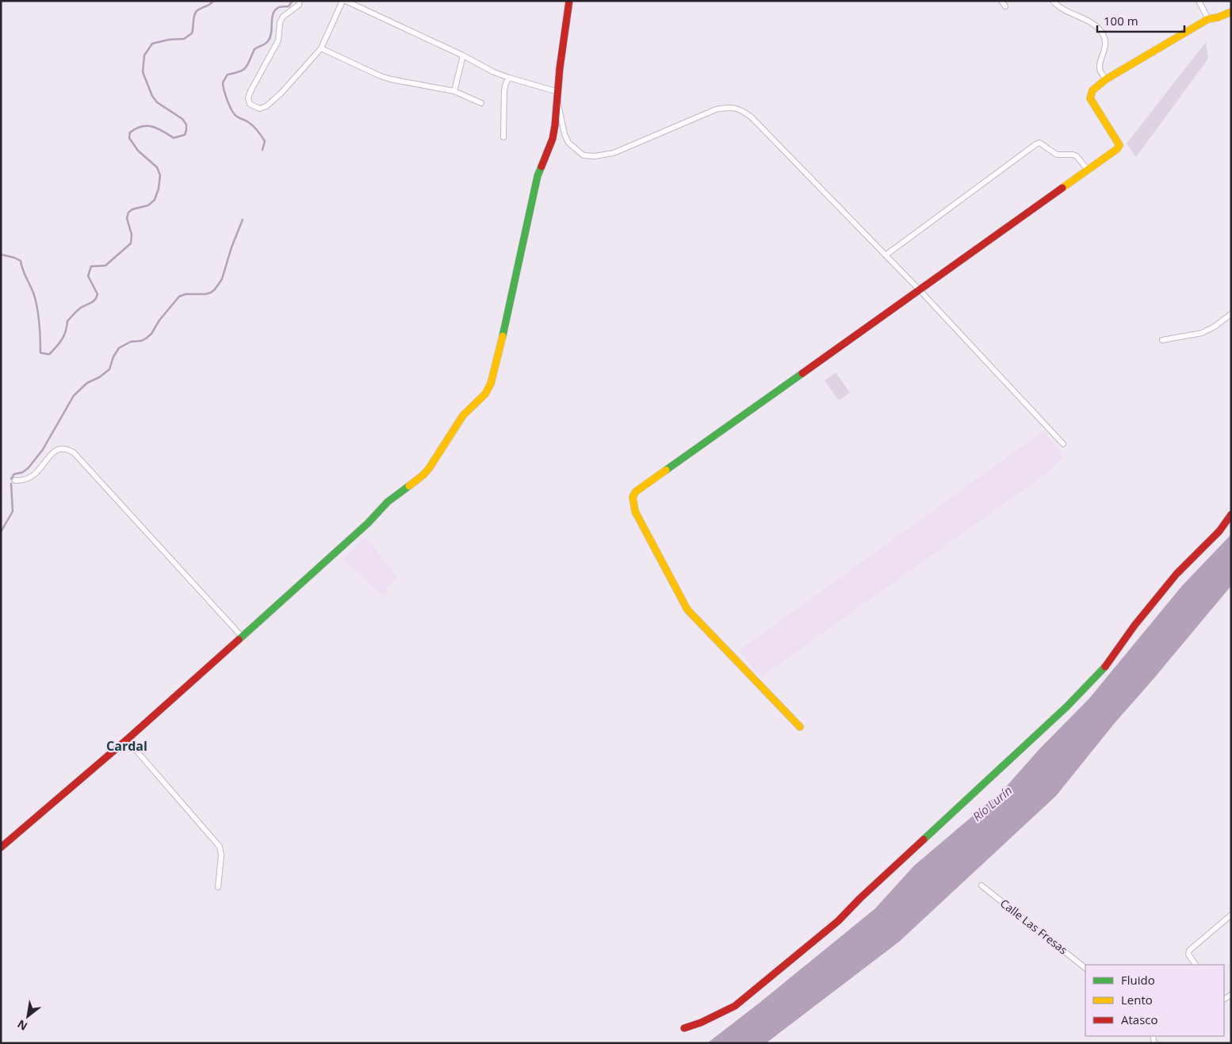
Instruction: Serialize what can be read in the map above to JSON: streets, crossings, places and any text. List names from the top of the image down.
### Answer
{
  "streets": {
    "street": ["Calle Las Fresas"]
  },
  "districts": ["Cardal"],
  "water": ["Río Lurín"],
  "legend": ["Fluido", "Lento", "Atasco"],
  "scale_bar": "100 m",
  "north": "bottom left"
}
